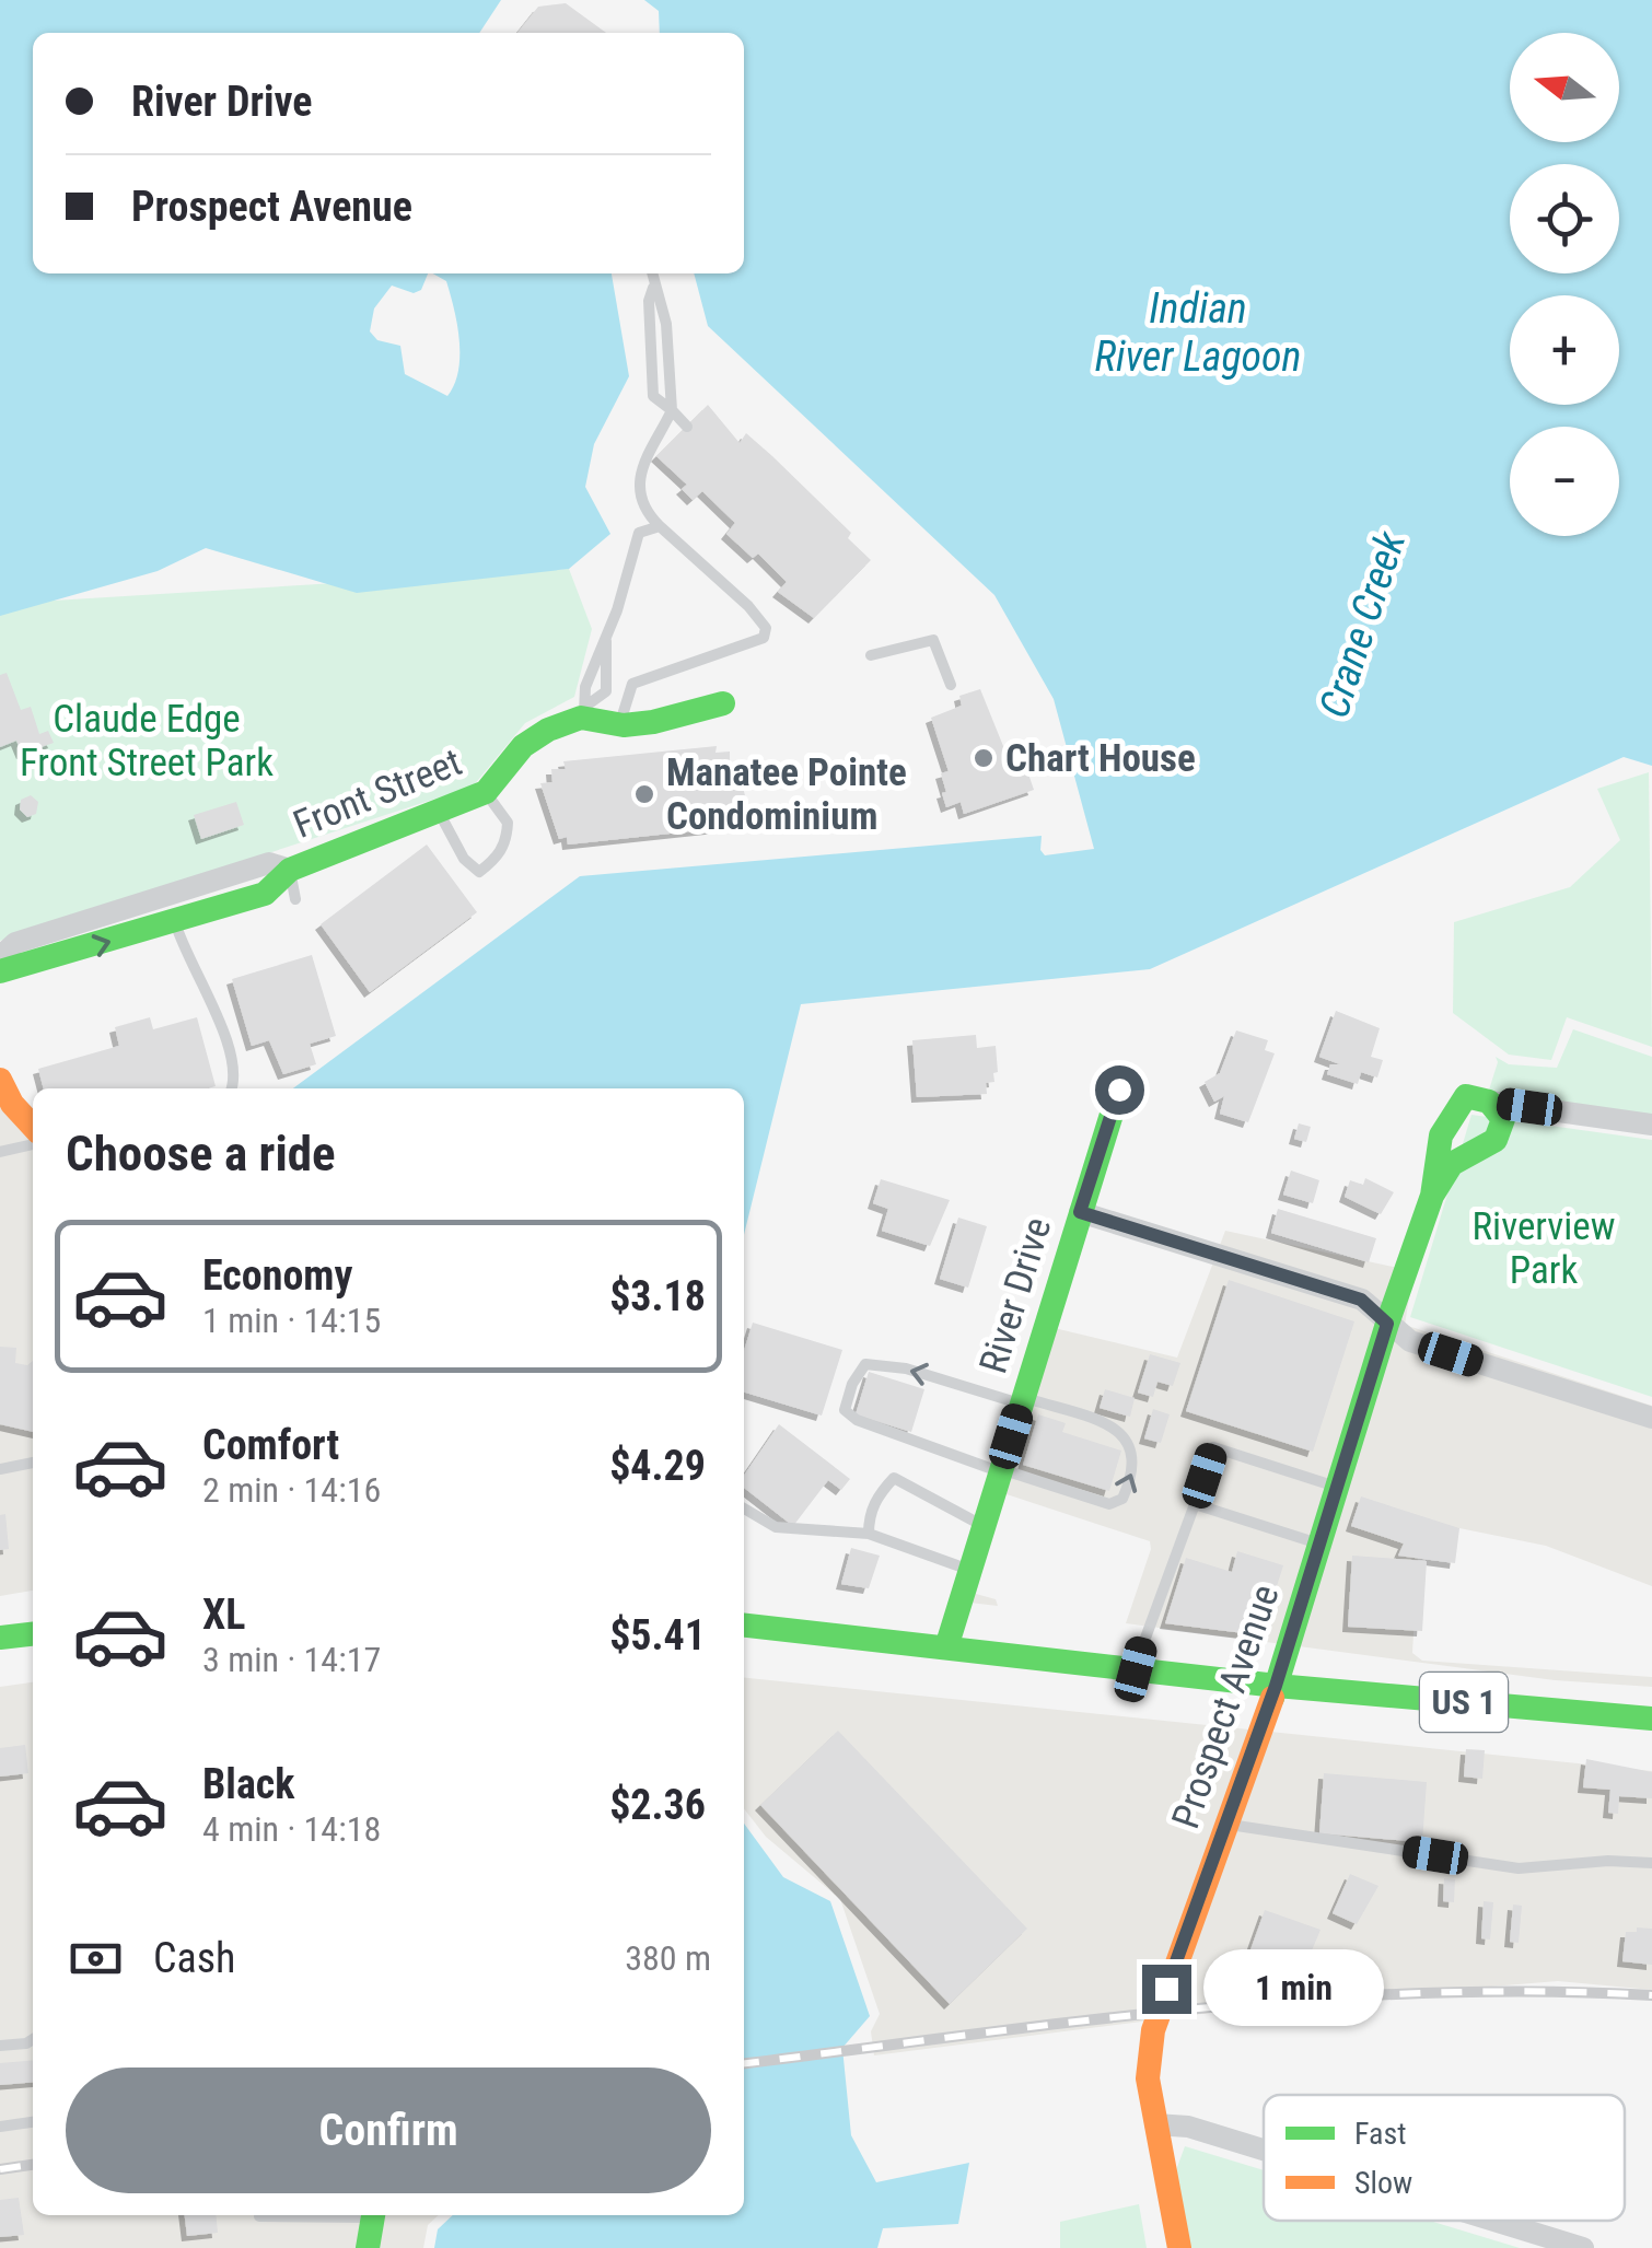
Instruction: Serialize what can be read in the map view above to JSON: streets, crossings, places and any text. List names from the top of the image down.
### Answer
{
  "streets": {
    "street": [
      "Front Street",
      "River Drive",
      "US 1",
      "Prospect Avenue"
    ]
  },
  "crossings": [
    ["River Drive", "US 1"],
    ["US 1", "Prospect Avenue"]
  ],
  "water": ["Indian River Lagoon", "Crane Creek"],
  "parks": ["Claude Edge Front Street Park", "Riverview Park"],
  "places": ["Chart House", "Manatee Pointe Condominium"],
  "legend": ["Fast", "Slow"],
  "north": "left",
  "page": {
    "map_buttons": ["+", "−"],
    "banner": ["River Drive", "Prospect Avenue"],
    "heading": "Choose a ride",
    "list": [
      {
        "name": "Economy",
        "note": "1 min · 14:15",
        "value": "$3.18"
      },
      {
        "name": "Comfort",
        "note": "2 min · 14:16",
        "value": "$4.29"
      },
      {
        "name": "XL",
        "note": "3 min · 14:17",
        "value": "$5.41"
      },
      {
        "name": "Black",
        "note": "4 min · 14:18",
        "value": "$2.36"
      }
    ],
    "pay": ["Cash", "380 m"],
    "bubble": "1 min",
    "buttons": "Confirm"
  }
}
